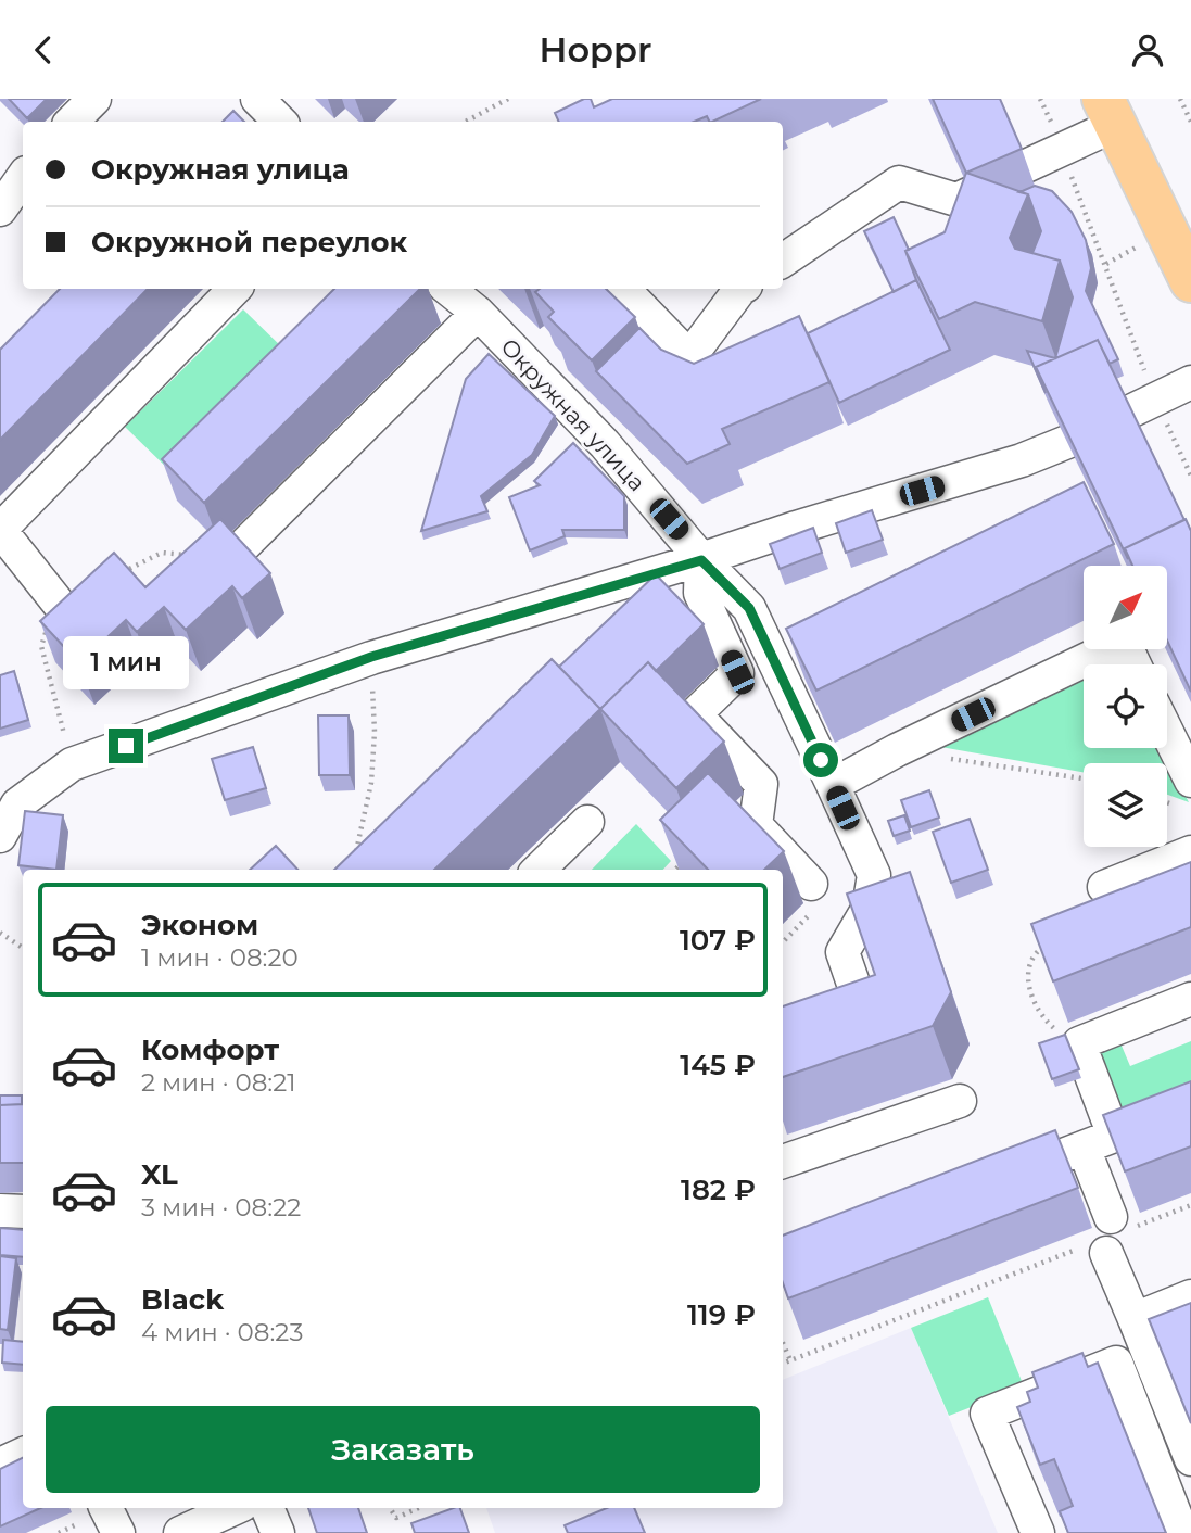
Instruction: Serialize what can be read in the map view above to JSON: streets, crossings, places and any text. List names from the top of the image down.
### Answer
{
  "streets": {
    "street": ["Окружная улица"]
  },
  "north": "top right",
  "page": {
    "header": "Hoppr",
    "banner": ["Окружная улица", "Окружной переулок"],
    "bubble": "1 мин",
    "list": [
      {
        "name": "Эконом",
        "note": "1 мин · 08:20",
        "value": "107 ₽"
      },
      {
        "name": "Комфорт",
        "note": "2 мин · 08:21",
        "value": "145 ₽"
      },
      {
        "name": "XL",
        "note": "3 мин · 08:22",
        "value": "182 ₽"
      },
      {
        "name": "Black",
        "note": "4 мин · 08:23",
        "value": "119 ₽"
      }
    ],
    "buttons": "Заказать"
  }
}
